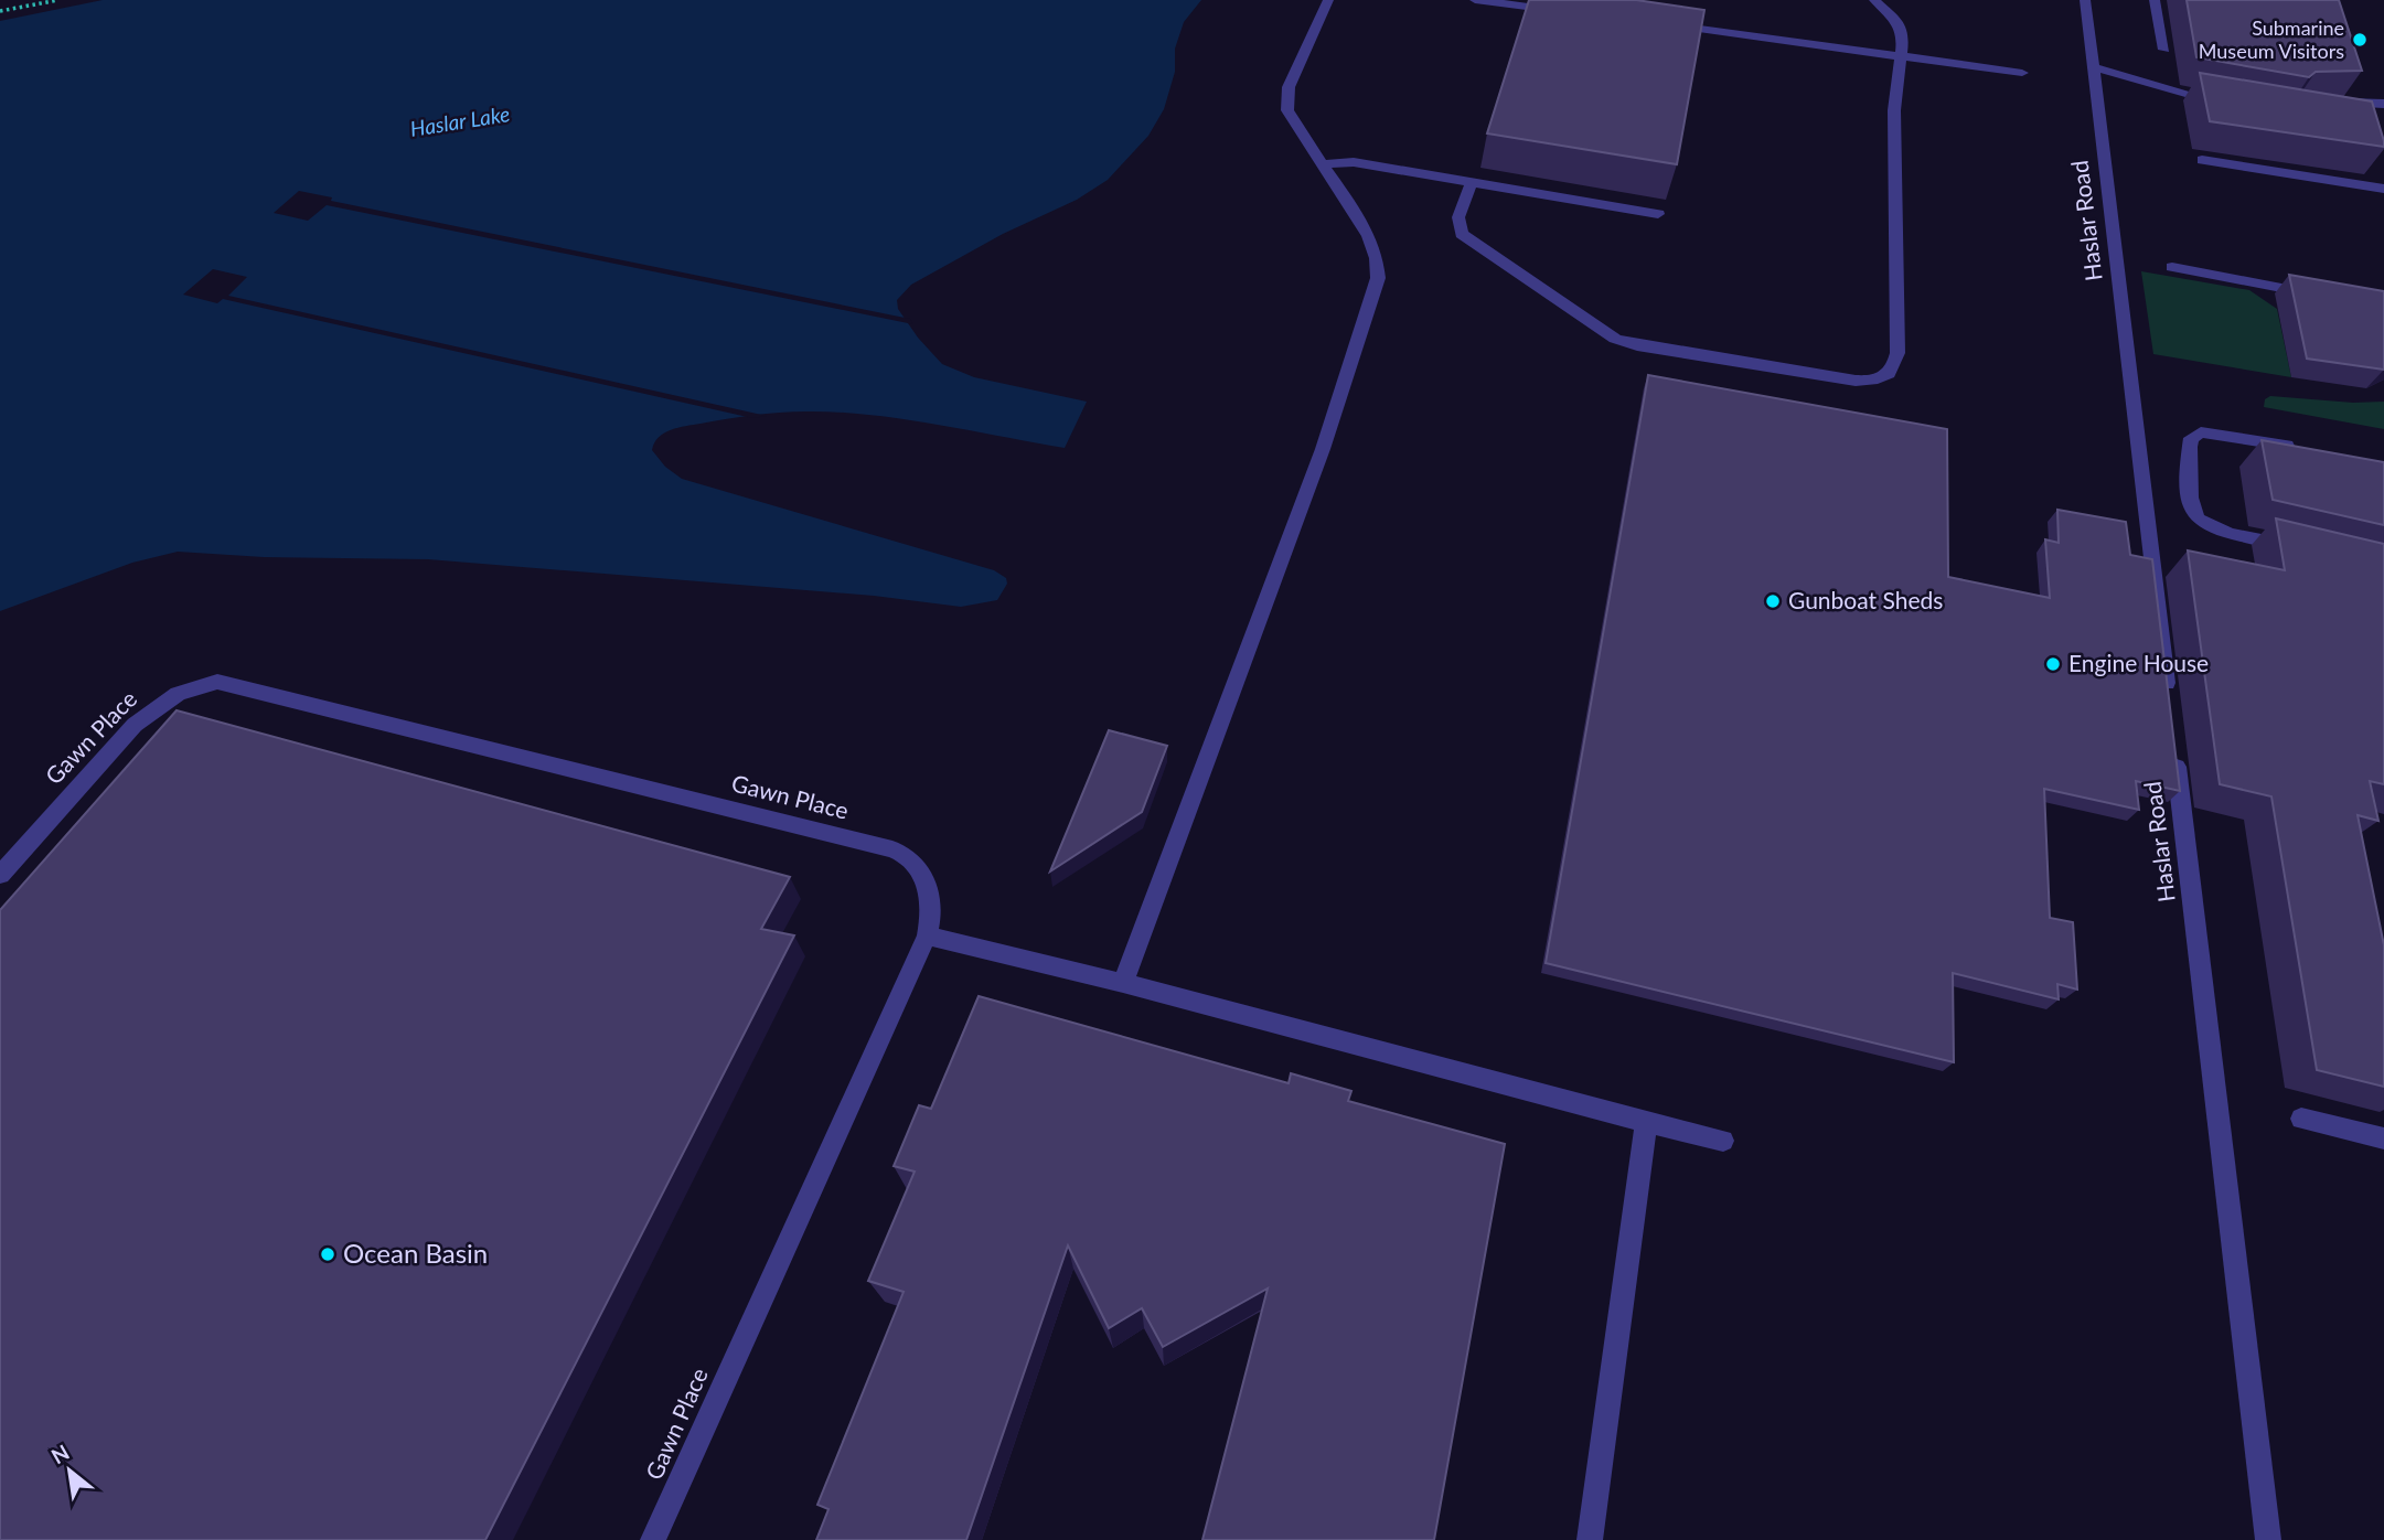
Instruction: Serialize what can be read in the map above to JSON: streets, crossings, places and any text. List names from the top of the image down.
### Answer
{
  "streets": {
    "street": ["Haslar Road", "Gawn Place"]
  },
  "water": ["Haslar Lake"],
  "places": [
    "Submarine Museum Visitors",
    "Gunboat Sheds",
    "Engine House",
    "Ocean Basin"
  ],
  "north": "top left"
}
